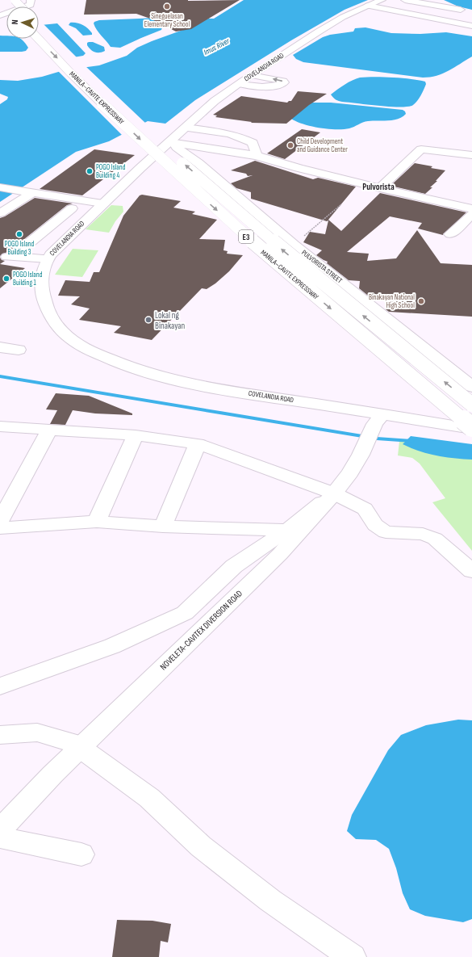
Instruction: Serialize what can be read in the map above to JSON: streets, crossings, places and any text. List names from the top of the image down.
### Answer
{
  "streets": {
    "main road": [
      "COVELANDIA ROAD",
      "MANILA–CAVITE EXPRESSWAY",
      "E3",
      "PULVORISTA STREET",
      "NOVELETA-CAVITEX DIVERSION ROAD"
    ]
  },
  "crossings": [
    ["COVELANDIA ROAD", "MANILA–CAVITE EXPRESSWAY"],
    ["COVELANDIA ROAD", "PULVORISTA STREET"],
    ["COVELANDIA ROAD", "NOVELETA-CAVITEX DIVERSION ROAD"]
  ],
  "districts": ["Pulvorista"],
  "water": ["Imus River"],
  "places": [
    "Sineguelasan Elementary School",
    "Child Development and Guidance Center",
    "POGO Island Building 4",
    "POGO Island Building 3",
    "POGO Island Building 1",
    "Binakayan National High School",
    "Lokal ng Binakayan"
  ],
  "north": "left"
}
